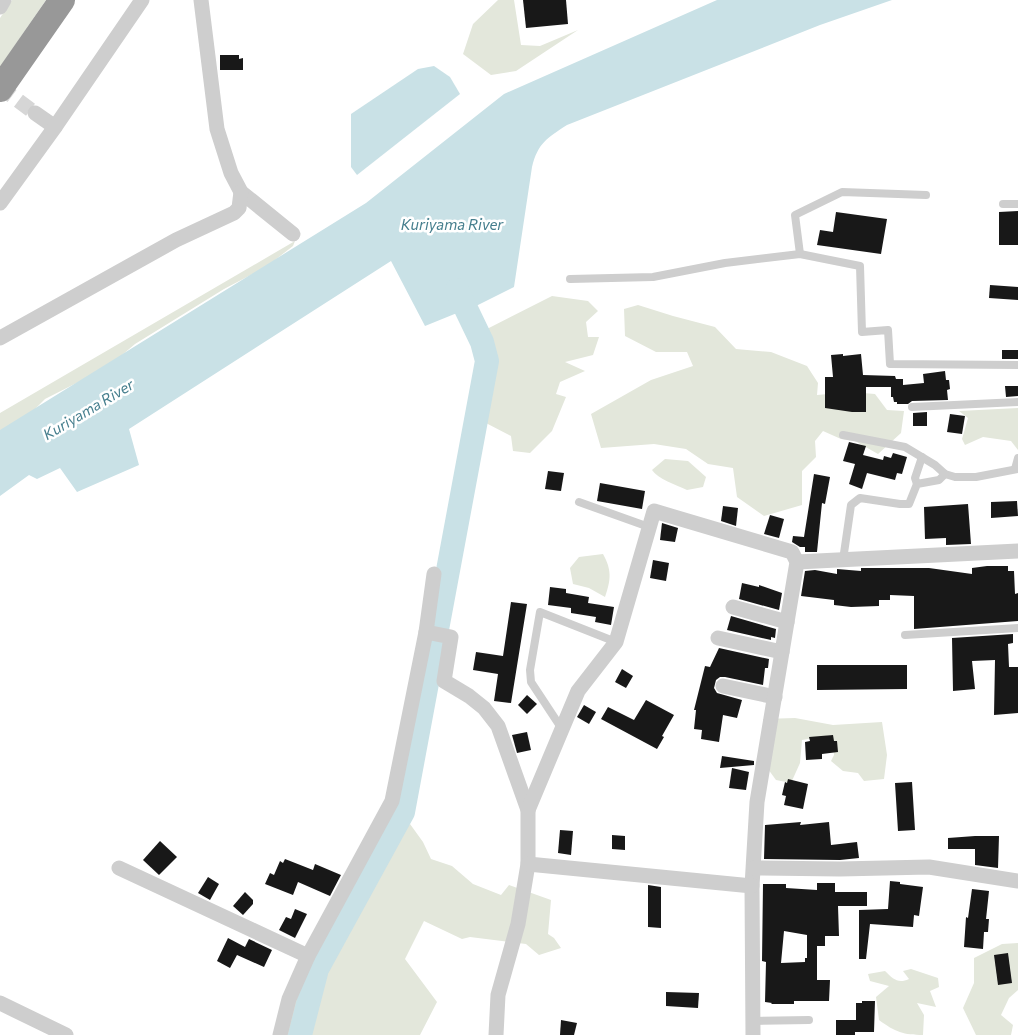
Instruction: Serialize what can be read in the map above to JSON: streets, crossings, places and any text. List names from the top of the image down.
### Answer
{
  "water": ["Kuriyama River"]
}
